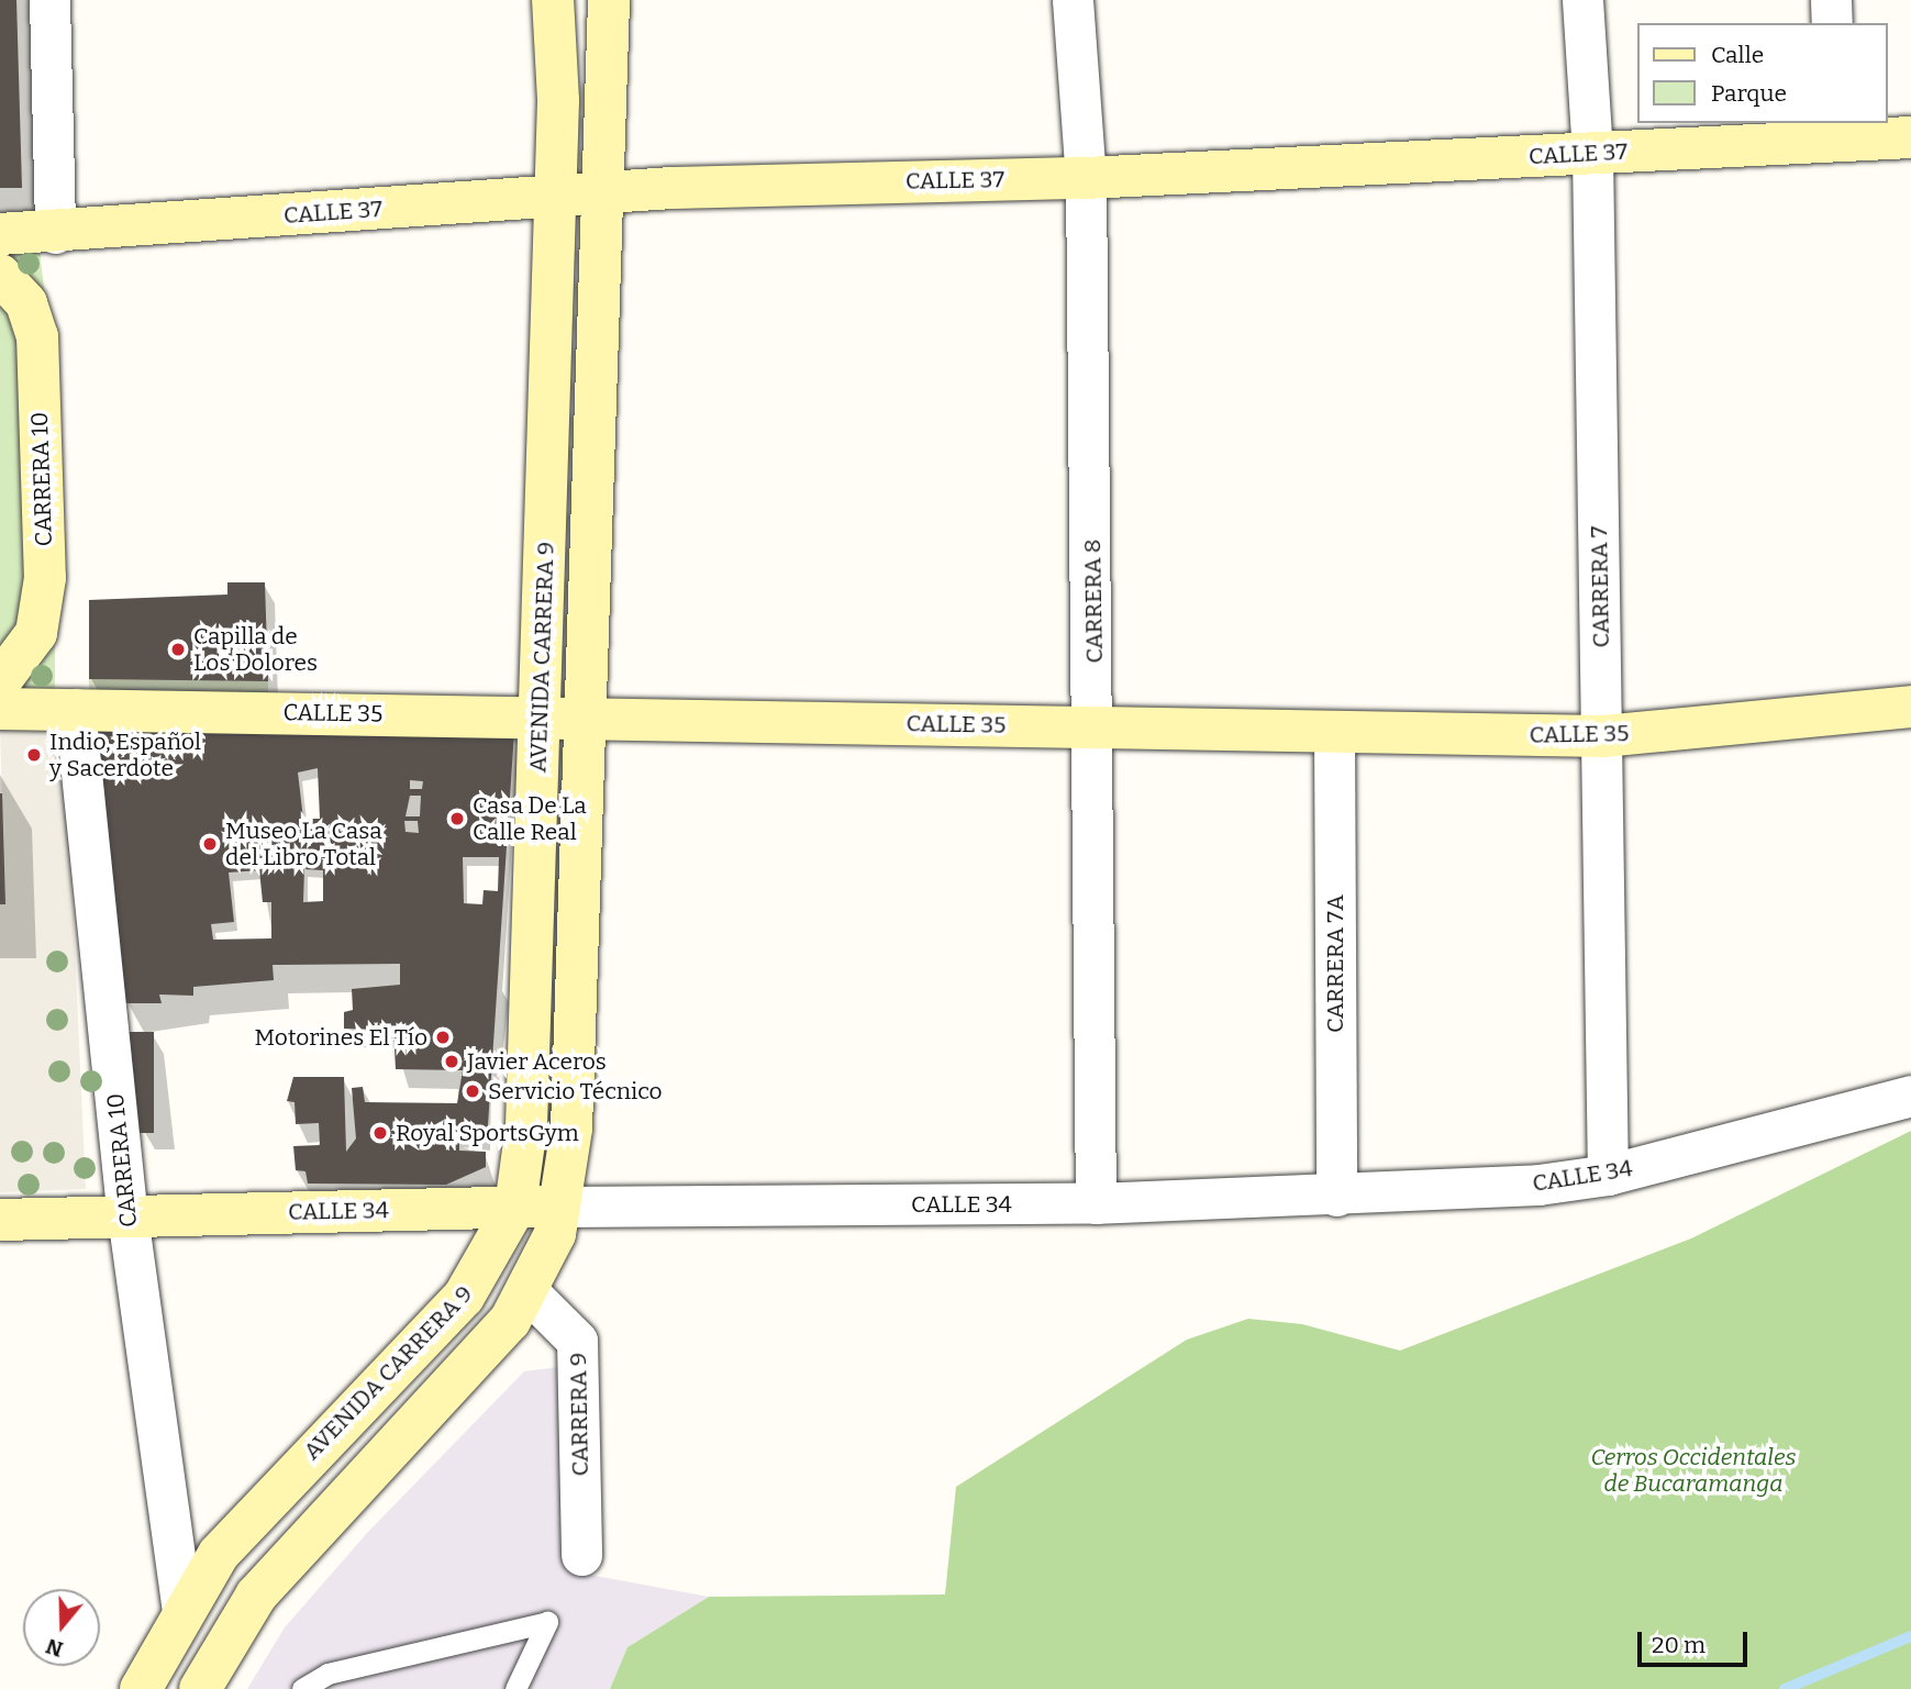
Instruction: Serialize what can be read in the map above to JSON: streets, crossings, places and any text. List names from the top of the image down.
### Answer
{
  "streets": {
    "street": [
      "CALLE 37",
      "CARRERA 10",
      "CARRERA 7",
      "CARRERA 8",
      "AVENIDA CARRERA 9",
      "CALLE 35",
      "CARRERA 7A",
      "CALLE 34",
      "CARRERA 9"
    ]
  },
  "crossings": [
    ["CALLE 37", "CARRERA 7"],
    ["CALLE 37", "CARRERA 8"],
    ["CALLE 37", "AVENIDA CARRERA 9"],
    ["CARRERA 10", "AVENIDA CARRERA 9"],
    ["CARRERA 10", "CALLE 35"],
    ["CARRERA 10", "CALLE 34"],
    ["CARRERA 7", "CALLE 35"],
    ["CARRERA 7", "CALLE 34"],
    ["CARRERA 8", "CALLE 35"],
    ["CARRERA 8", "CALLE 34"],
    ["AVENIDA CARRERA 9", "CALLE 35"],
    ["AVENIDA CARRERA 9", "CALLE 34"],
    ["AVENIDA CARRERA 9", "CARRERA 9"],
    ["CALLE 35", "CARRERA 7A"],
    ["CARRERA 7A", "CALLE 34"]
  ],
  "parks": ["Cerros Occidentales de Bucaramanga"],
  "places": [
    "Capilla de Los Dolores",
    "Indio, Español y Sacerdote",
    "Casa De La Calle Real",
    "Museo La Casa del Libro Total",
    "Motorines El Tío",
    "Javier Aceros",
    "Servicio Técnico",
    "Royal SportsGym"
  ],
  "legend": ["Calle", "Parque"],
  "scale_bar": "20 m",
  "north": "bottom"
}
